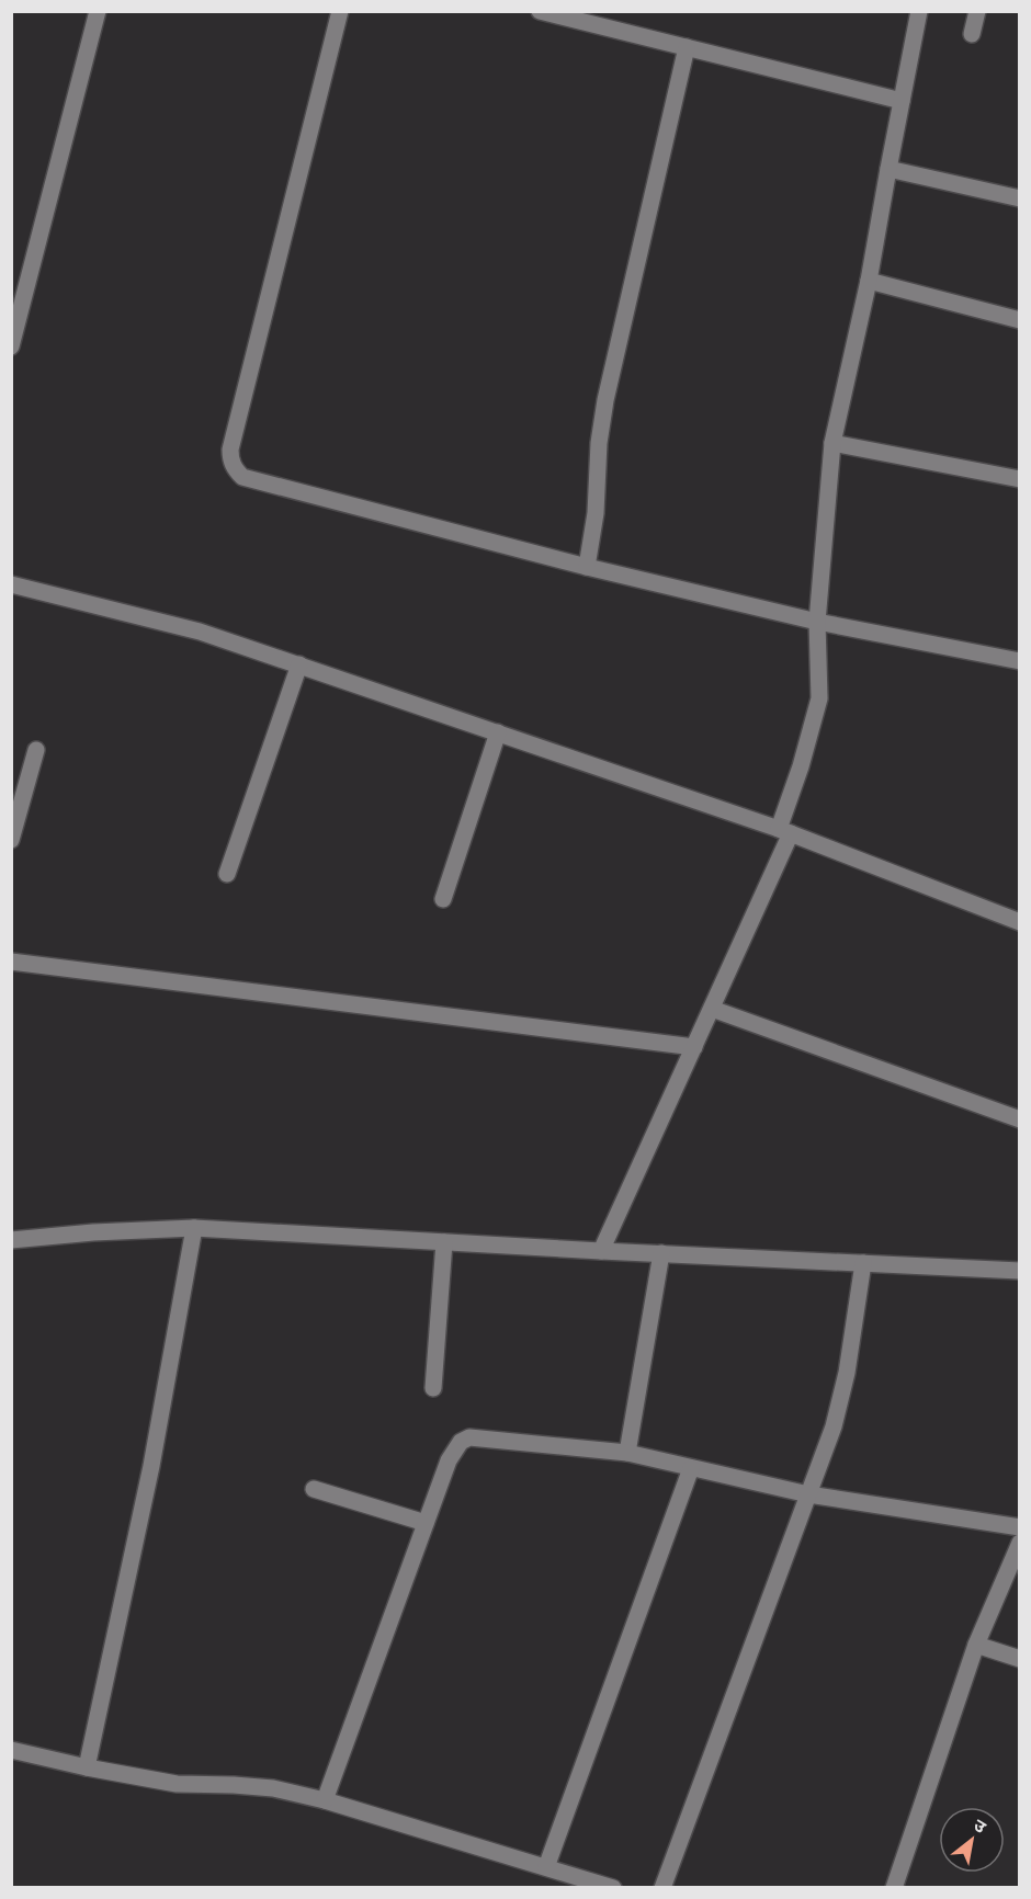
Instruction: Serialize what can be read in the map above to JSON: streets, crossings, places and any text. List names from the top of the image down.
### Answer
{
  "north": "top right"
}
